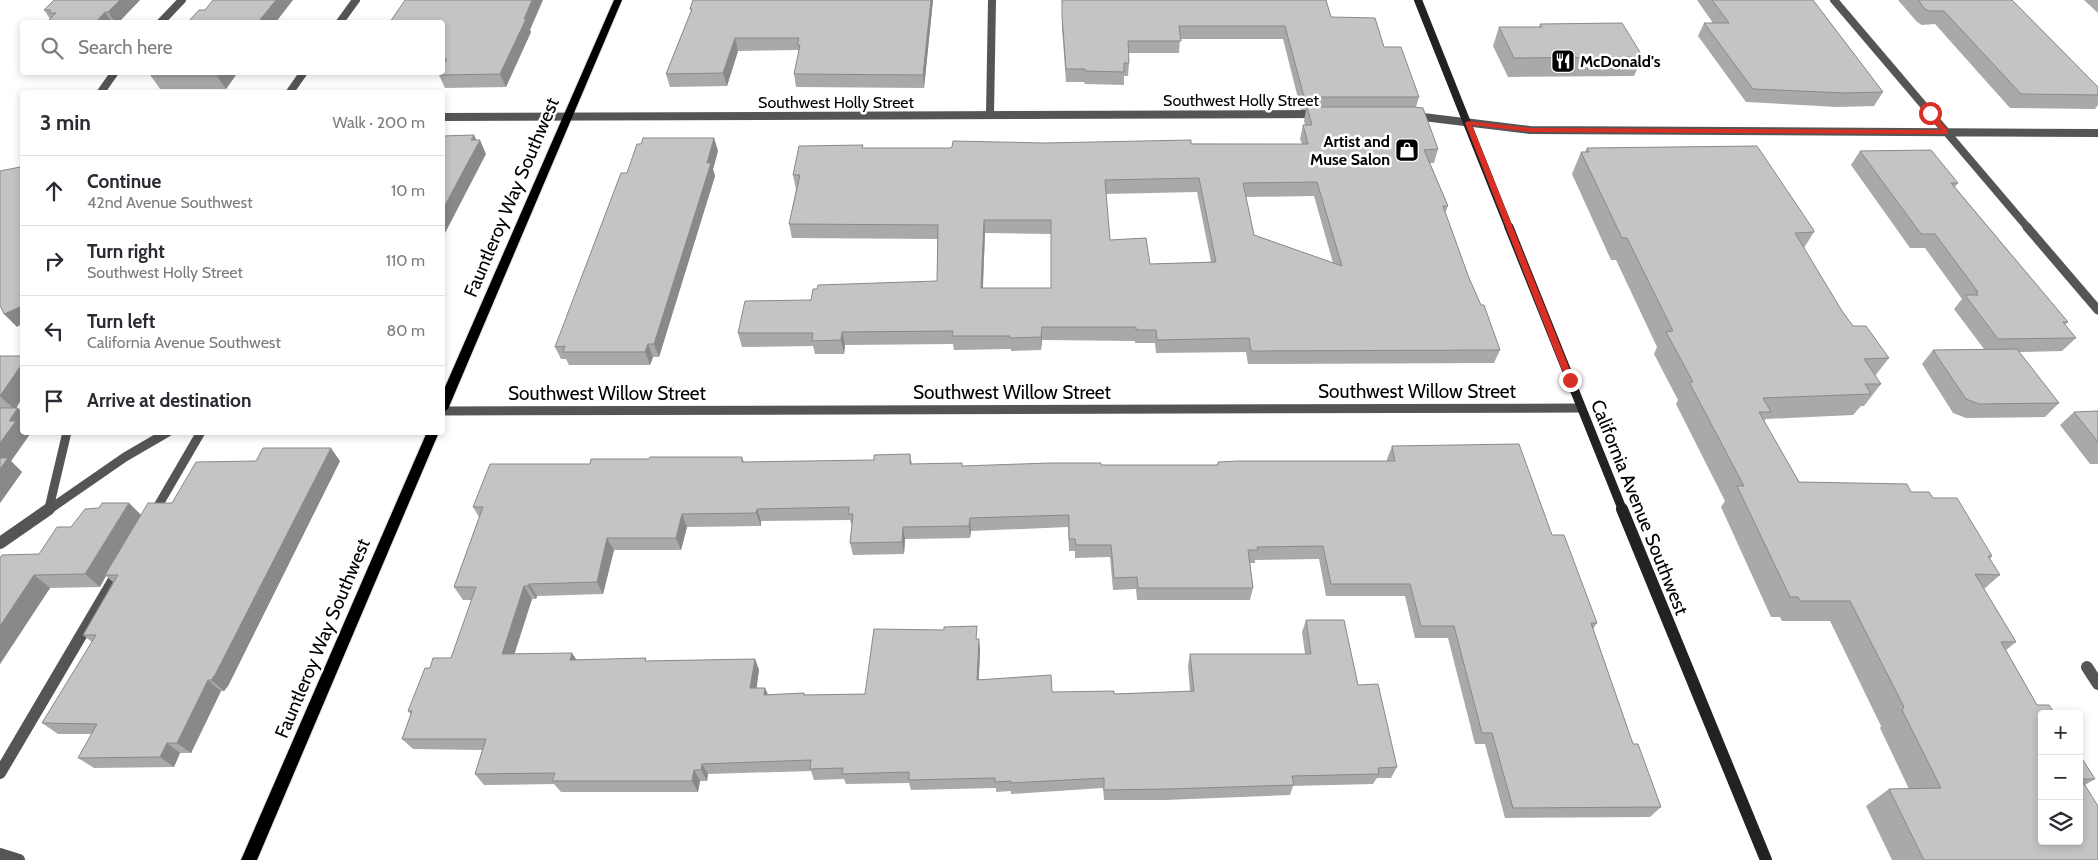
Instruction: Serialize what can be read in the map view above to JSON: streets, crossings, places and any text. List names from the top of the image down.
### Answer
{
  "streets": {
    "main road": ["Fauntleroy Way Southwest", "California Avenue Southwest"],
    "street": ["Southwest Holly Street", "Southwest Willow Street"]
  },
  "crossings": [
    ["Southwest Holly Street", "Fauntleroy Way Southwest"],
    ["Southwest Willow Street", "California Avenue Southwest"]
  ],
  "places": {
    "restaurant": ["McDonald's"],
    "shop": ["Artist and Muse Salon"]
  },
  "page": {
    "search": "Search here",
    "heading": ["3 min", "Walk · 200 m"],
    "list": [
      ["Continue", "42nd Avenue Southwest", "10 m"],
      ["Turn right", "Southwest Holly Street", "110 m"],
      ["Turn left", "California Avenue Southwest", "80 m"],
      "Arrive at destination"
    ],
    "map_buttons": ["+", "−"]
  }
}
